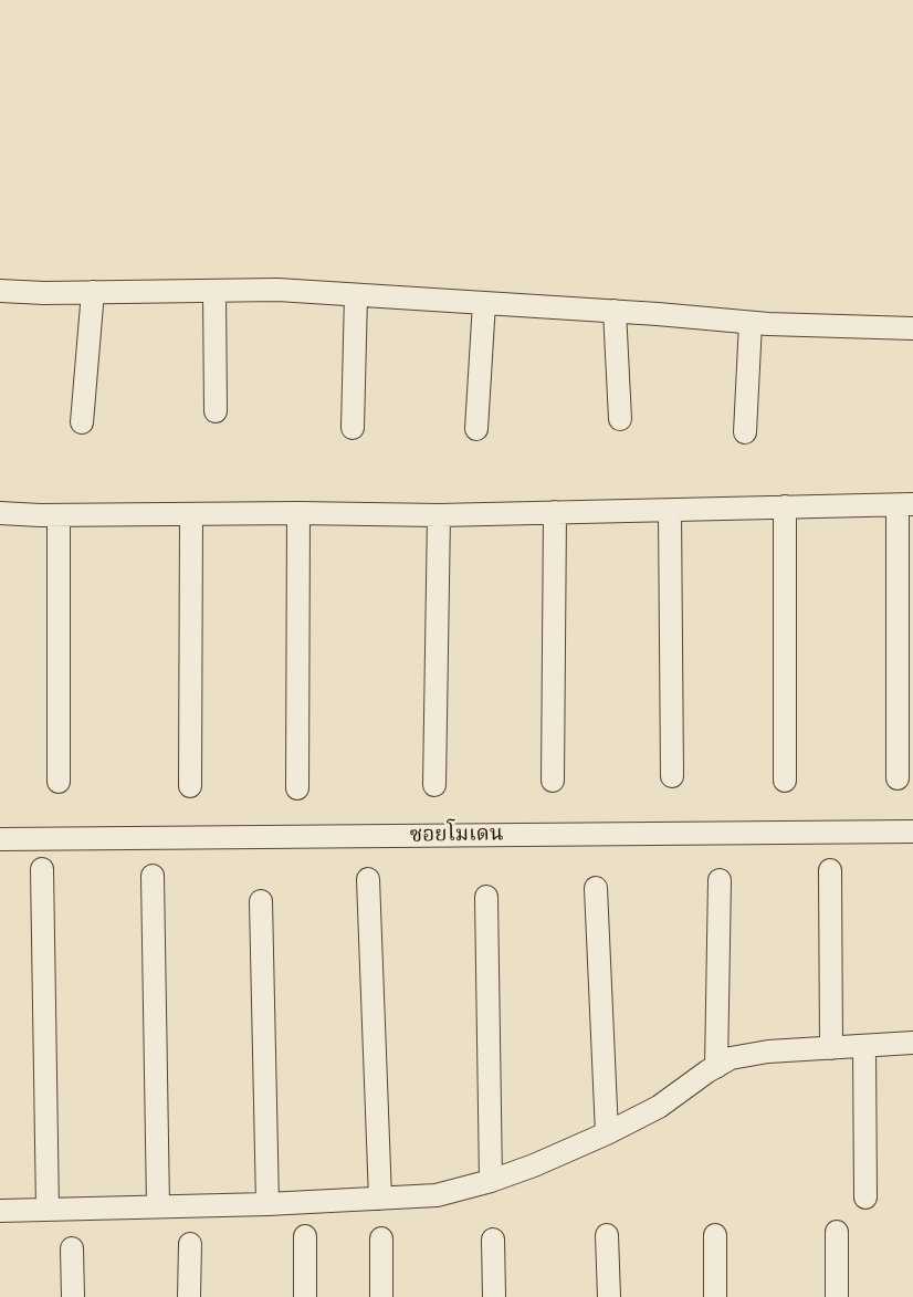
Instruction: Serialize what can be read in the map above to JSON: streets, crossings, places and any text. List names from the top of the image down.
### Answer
{
  "streets": {
    "street": ["ซอยโมเดน"]
  }
}
